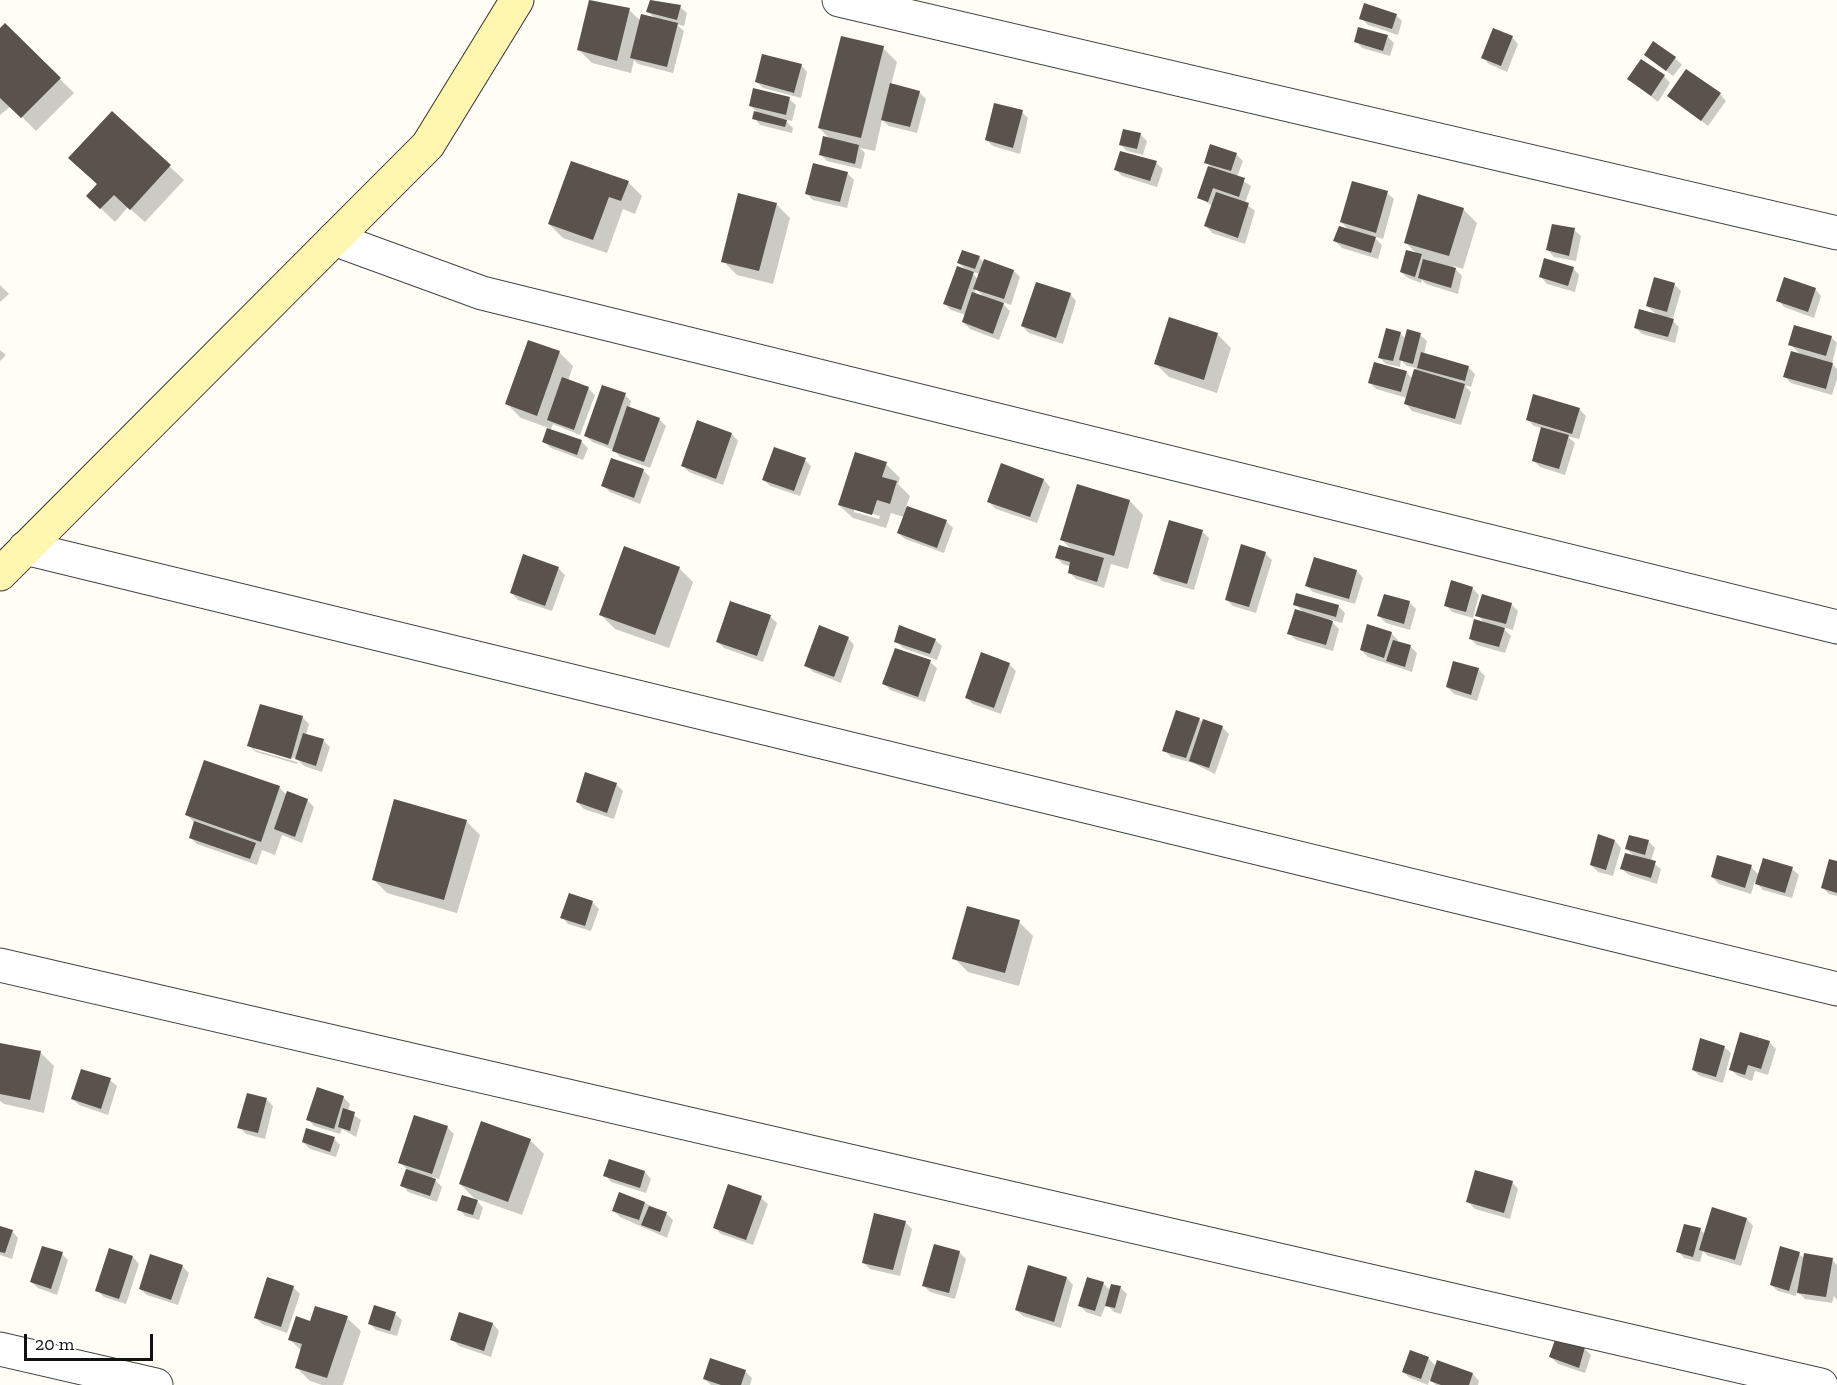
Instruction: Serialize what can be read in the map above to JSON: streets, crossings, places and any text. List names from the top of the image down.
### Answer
{
  "scale_bar": "20 m"
}
